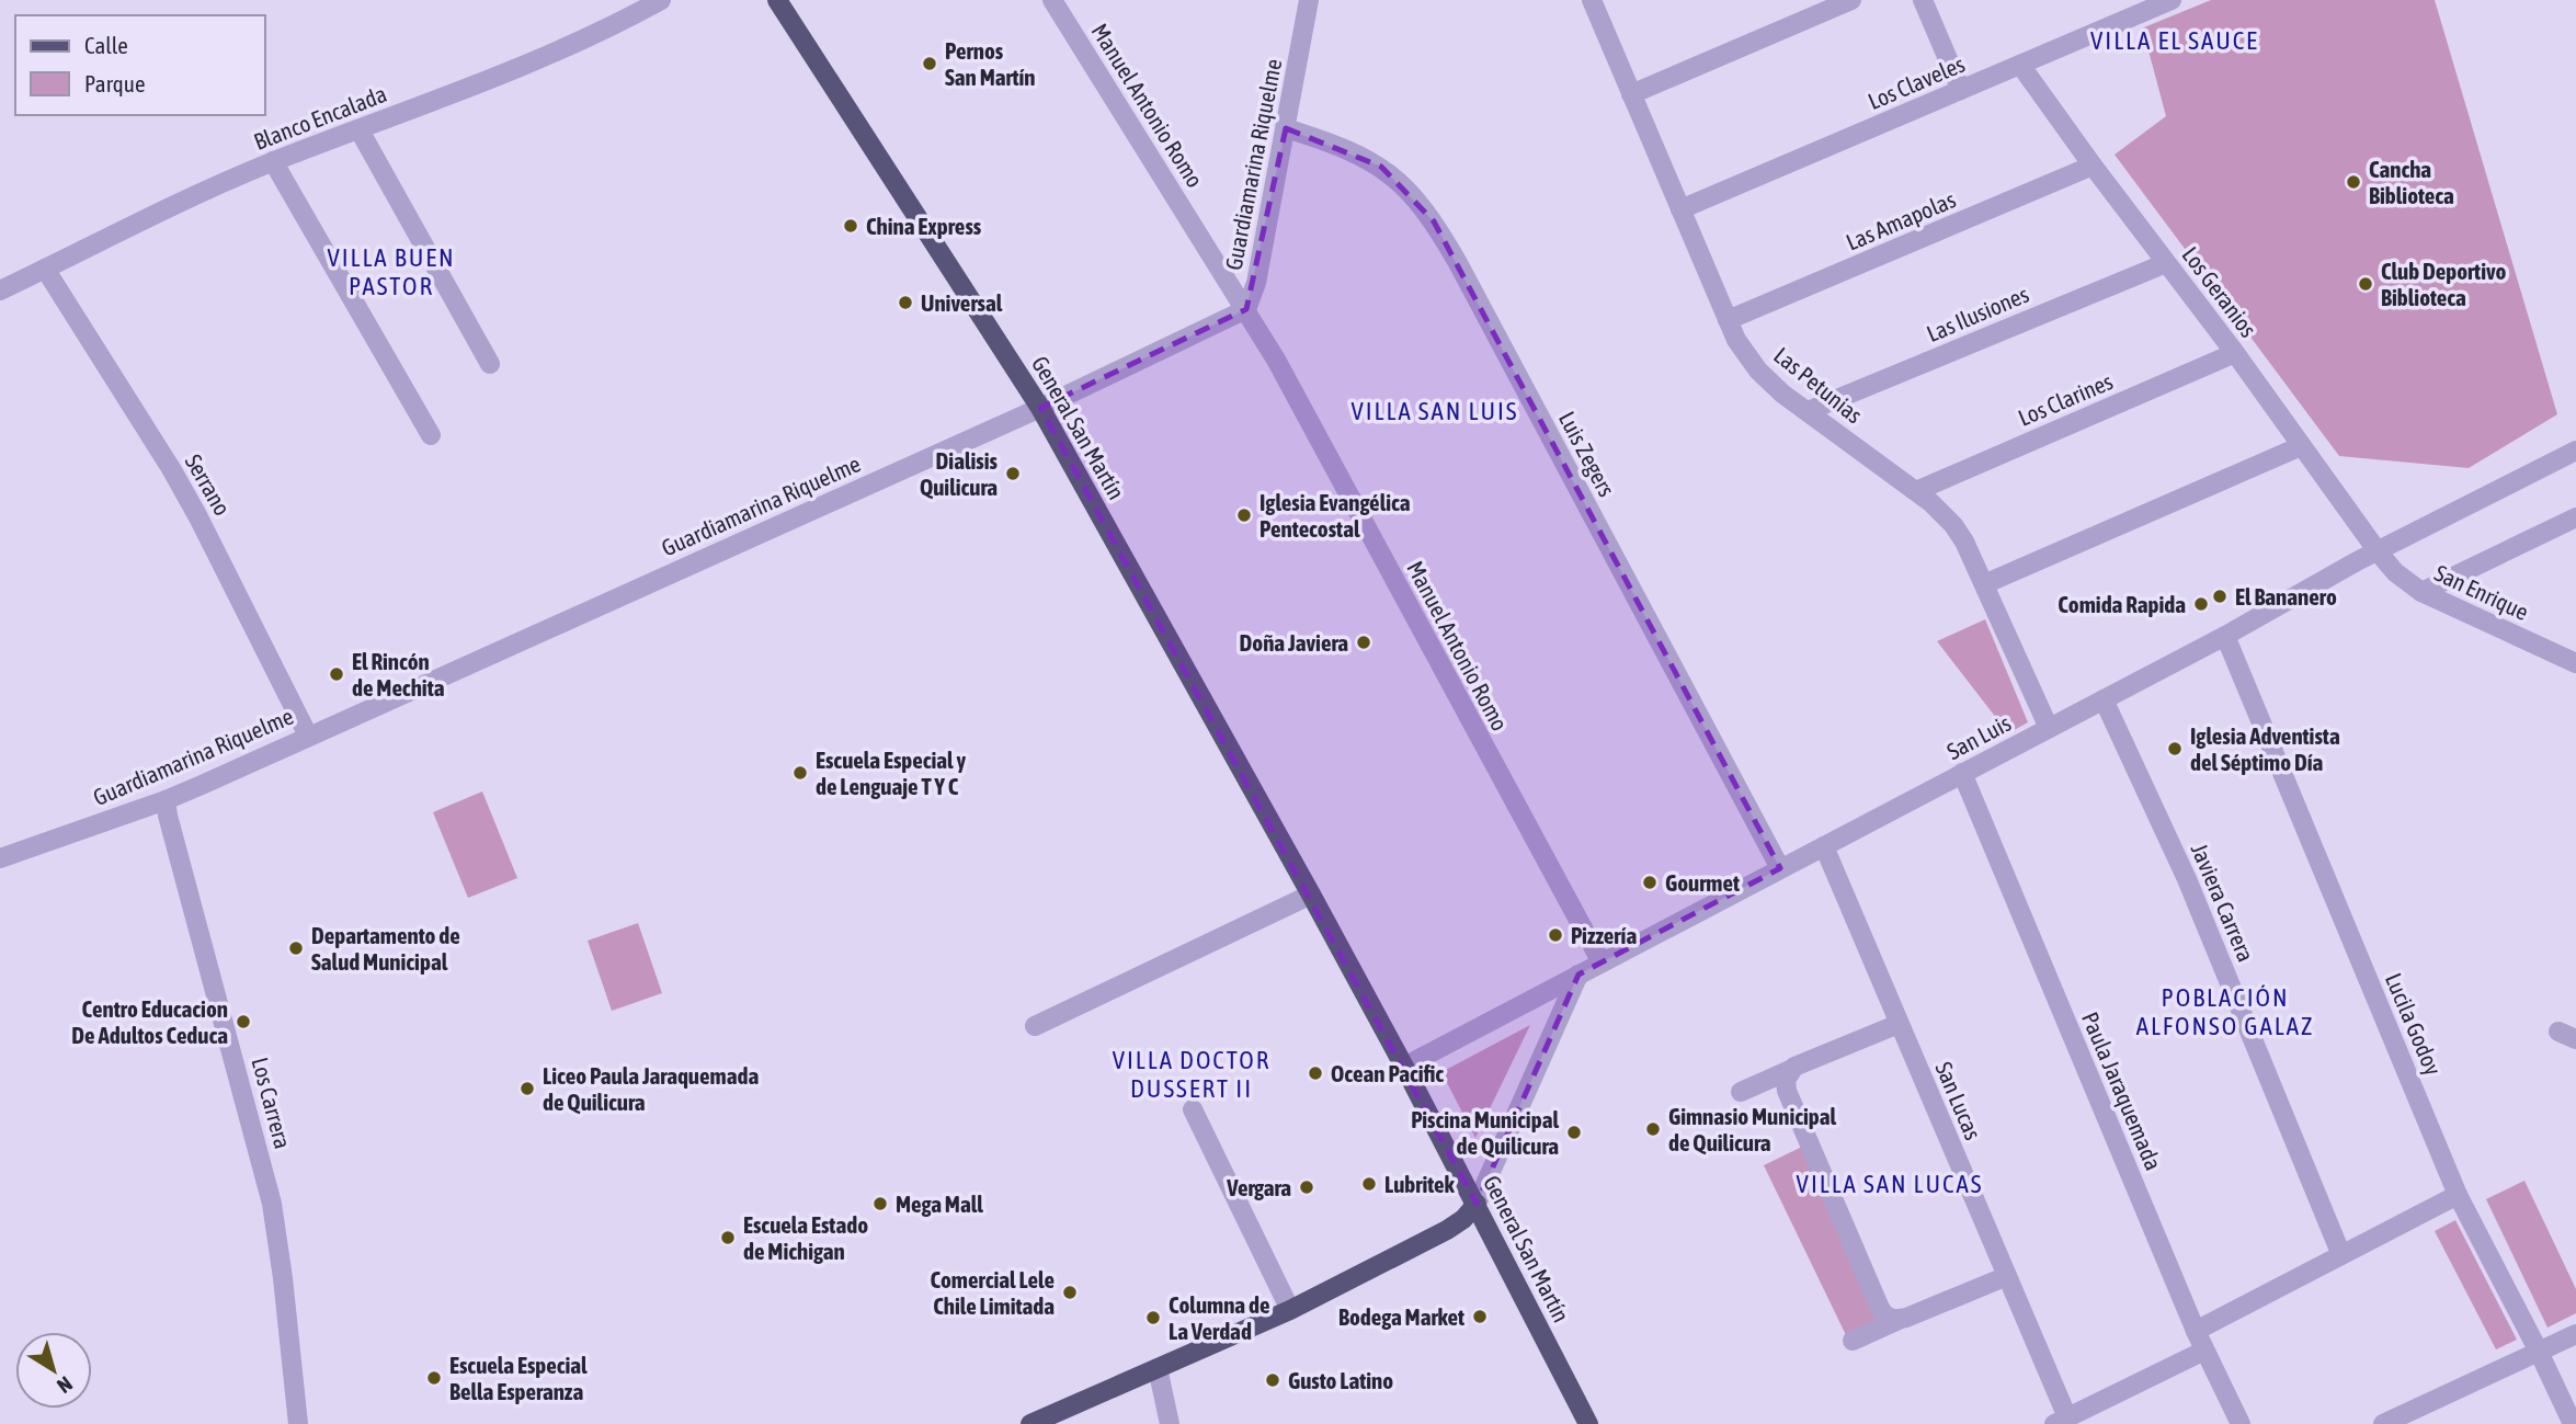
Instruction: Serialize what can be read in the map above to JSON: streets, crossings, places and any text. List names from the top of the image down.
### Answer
{
  "streets": {
    "main road": ["General San Martín"],
    "street": [
      "Los Claveles",
      "Manuel Antonio Romo",
      "Blanco Encalada",
      "Guardiamarina Riquelme",
      "Las Amapolas",
      "Los Geranios",
      "Las Ilusiones",
      "Las Petunias",
      "Los Clarines",
      "Luis Zegers",
      "Serrano",
      "San Enrique",
      "San Luis",
      "Javiera Carrera",
      "Lucila Godoy",
      "Paula Jaraquemada",
      "San Lucas",
      "Los Carrera"
    ]
  },
  "crossings": [
    ["Los Claveles", "Los Geranios"],
    ["Los Claveles", "Las Petunias"],
    ["Manuel Antonio Romo", "Guardiamarina Riquelme"],
    ["Manuel Antonio Romo", "San Luis"],
    ["Blanco Encalada", "Serrano"],
    ["Guardiamarina Riquelme", "General San Martín"],
    ["Guardiamarina Riquelme", "Luis Zegers"],
    ["Guardiamarina Riquelme", "Serrano"],
    ["Guardiamarina Riquelme", "Los Carrera"],
    ["Las Amapolas", "Los Geranios"],
    ["Las Amapolas", "Las Petunias"],
    ["Los Geranios", "Las Ilusiones"],
    ["Los Geranios", "Los Clarines"],
    ["Los Geranios", "San Enrique"],
    ["Los Geranios", "San Luis"],
    ["Las Ilusiones", "Las Petunias"],
    ["Las Petunias", "Los Clarines"],
    ["Las Petunias", "San Luis"],
    ["General San Martín", "San Luis"],
    ["Luis Zegers", "San Luis"],
    ["San Enrique", "San Luis"],
    ["San Luis", "Javiera Carrera"],
    ["San Luis", "Lucila Godoy"],
    ["San Luis", "Paula Jaraquemada"],
    ["San Luis", "San Lucas"]
  ],
  "districts": [
    "VILLA EL SAUCE",
    "VILLA BUEN PASTOR",
    "VILLA SAN LUIS",
    "POBLACIÓN ALFONSO GALAZ",
    "VILLA DOCTOR DUSSERT II",
    "VILLA SAN LUCAS"
  ],
  "places": [
    "Pernos San Martín",
    "Cancha Biblioteca",
    "China Express",
    "Club Deportivo Biblioteca",
    "Universal",
    "Dialisis Quilicura",
    "Iglesia Evangélica Pentecostal",
    "El Bananero",
    "Comida Rapida",
    "Doña Javiera",
    "El Rincón de Mechita",
    "Iglesia Adventista del Séptimo Día",
    "Escuela Especial y de Lenguaje T Y C",
    "Gourmet",
    "Pizzería",
    "Departamento de Salud Municipal",
    "Centro Educacion De Adultos Ceduca",
    "Ocean Pacific",
    "Liceo Paula Jaraquemada de Quilicura",
    "Gimnasio Municipal de Quilicura",
    "Piscina Municipal de Quilicura",
    "Lubritek",
    "Vergara",
    "Mega Mall",
    "Escuela Estado de Michigan",
    "Comercial Lele Chile Limitada",
    "Bodega Market",
    "Columna de La Verdad",
    "Escuela Especial Bella Esperanza",
    "Gusto Latino"
  ],
  "legend": ["Calle", "Parque"],
  "north": "bottom right"
}
